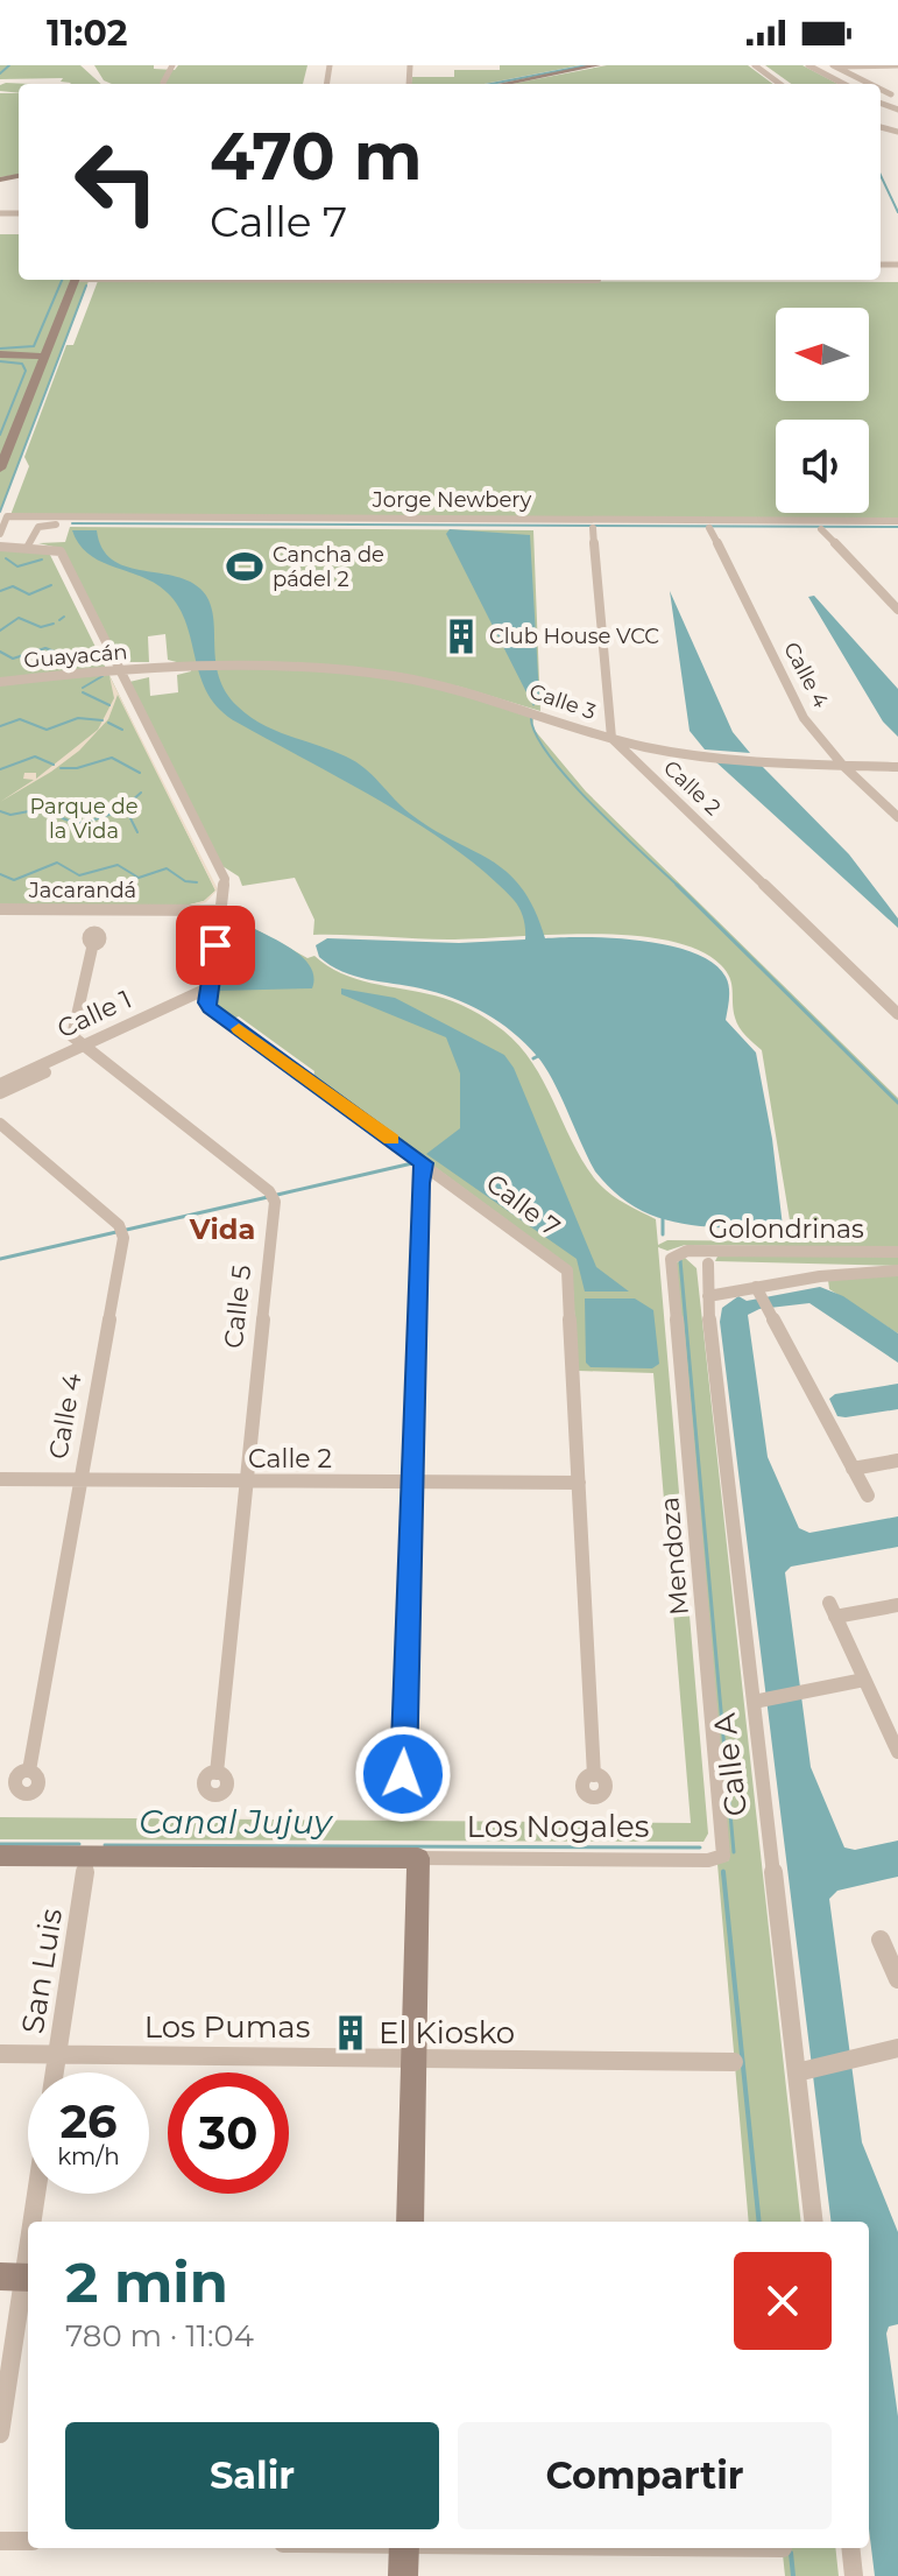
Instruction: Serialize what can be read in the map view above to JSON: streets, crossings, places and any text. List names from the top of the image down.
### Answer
{
  "streets": {
    "main road": ["Los Nogales"],
    "street": [
      "Jorge Newbery",
      "Guayacán",
      "Calle 4",
      "Calle 3",
      "Calle 2",
      "Jacarandá",
      "Calle 1",
      "Calle 7",
      "Golondrinas",
      "Calle 5",
      "Mendoza",
      "Calle A",
      "San Luis",
      "Los Pumas"
    ]
  },
  "crossings": [
    ["Guayacán", "Calle 3"],
    ["Calle 4", "Calle 3"],
    ["Calle 4", "Calle 2"],
    ["Calle 3", "Calle 2"],
    ["Calle 2", "Calle 7"],
    ["Calle 2", "Calle 5"],
    ["Calle 1", "Calle 7"],
    ["Calle 1", "Calle 5"],
    ["Golondrinas", "Mendoza"],
    ["Golondrinas", "Calle A"],
    ["Mendoza", "Los Nogales"],
    ["Los Nogales", "San Luis"],
    ["San Luis", "Los Pumas"]
  ],
  "districts": ["Vida"],
  "water": ["Canal Jujuy"],
  "parks": ["Parque de la Vida"],
  "places": {
    "sports": ["Cancha de pádel 2"],
    "building": ["Club House VCC", "El Kiosko"]
  },
  "north": "left",
  "page": {
    "status": "11:02",
    "turn": ["470 m", "Calle 7"],
    "speed": "26 km/h",
    "limit": "30",
    "heading": ["2 min", "780 m · 11:04"],
    "buttons": ["Salir", "Compartir"]
  }
}
